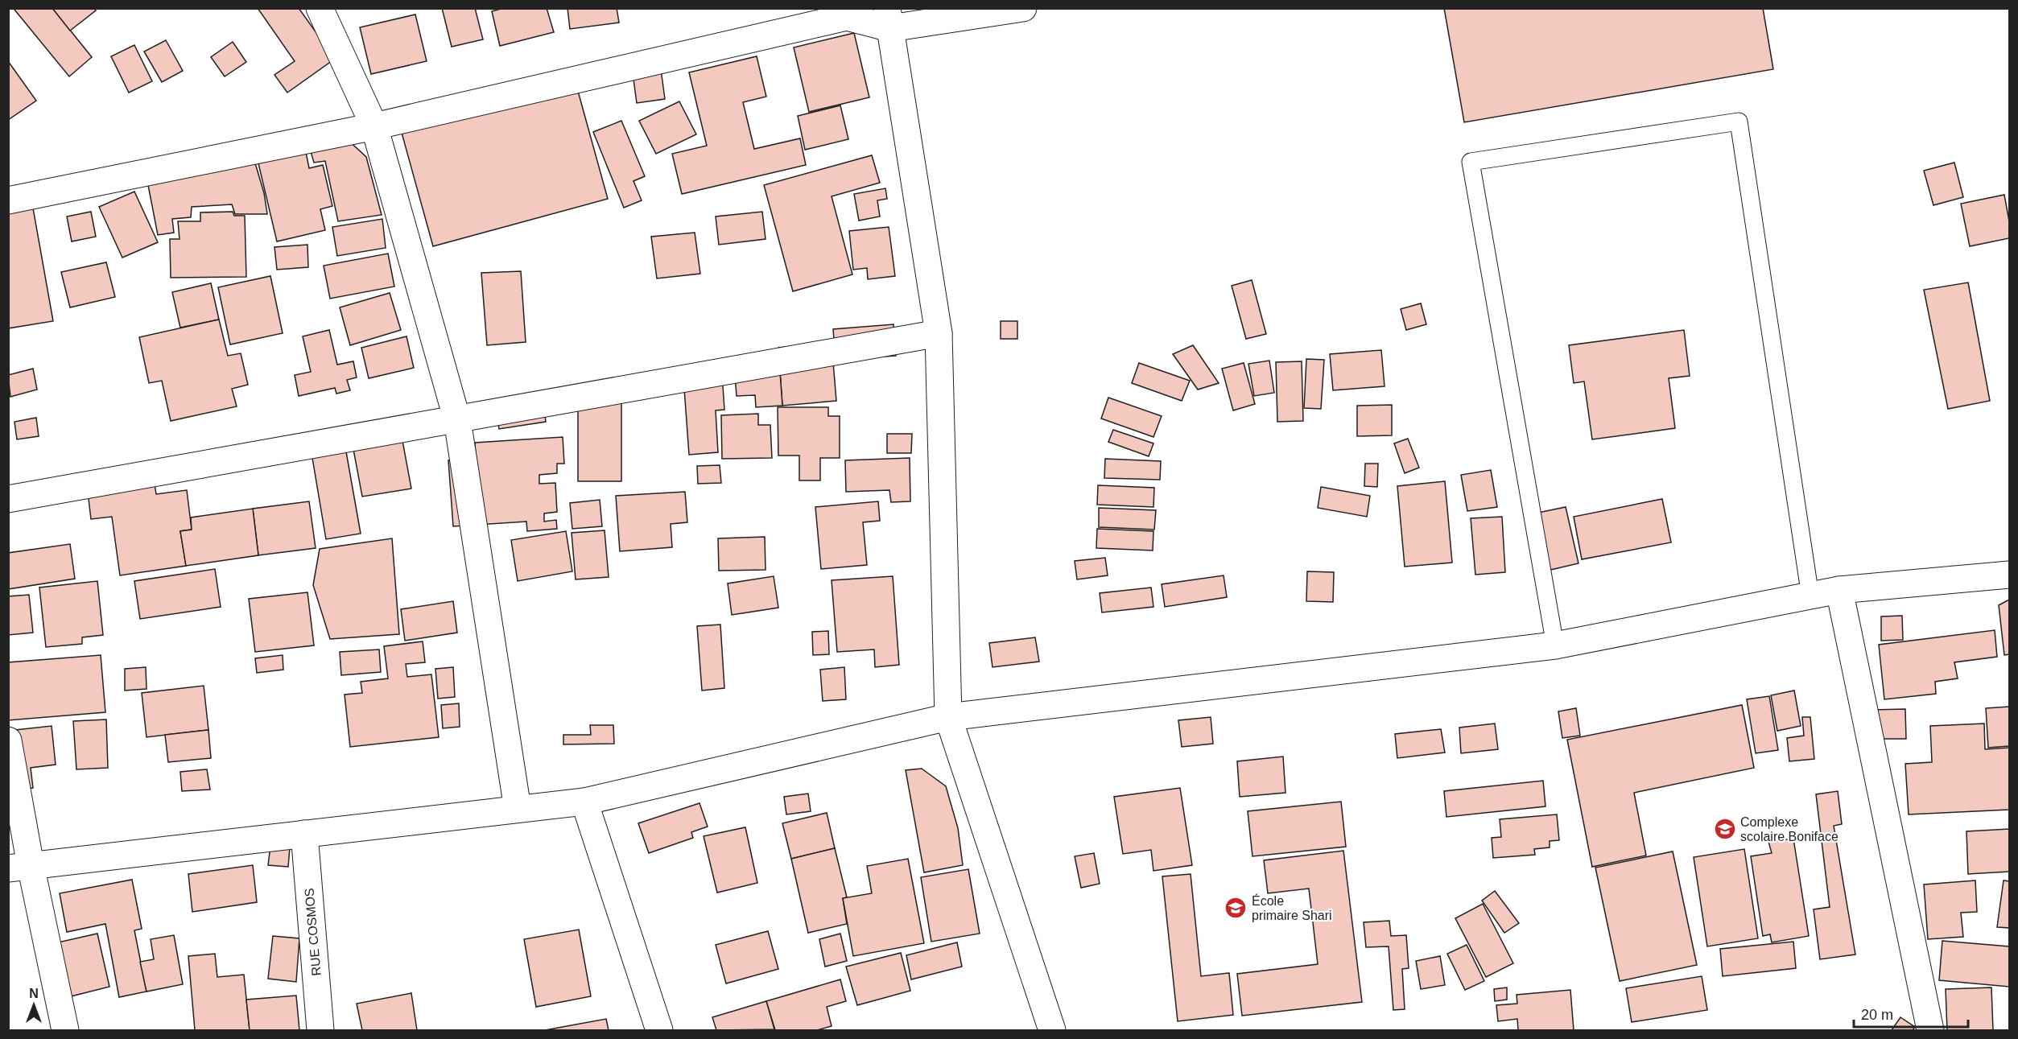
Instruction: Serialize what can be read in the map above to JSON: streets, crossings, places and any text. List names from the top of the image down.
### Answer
{
  "streets": {
    "street": ["RUE COSMOS"]
  },
  "places": {
    "school or university": ["Complexe scolaire Boniface", "École primaire Shari"]
  },
  "scale_bar": "20 m",
  "north": "top"
}
